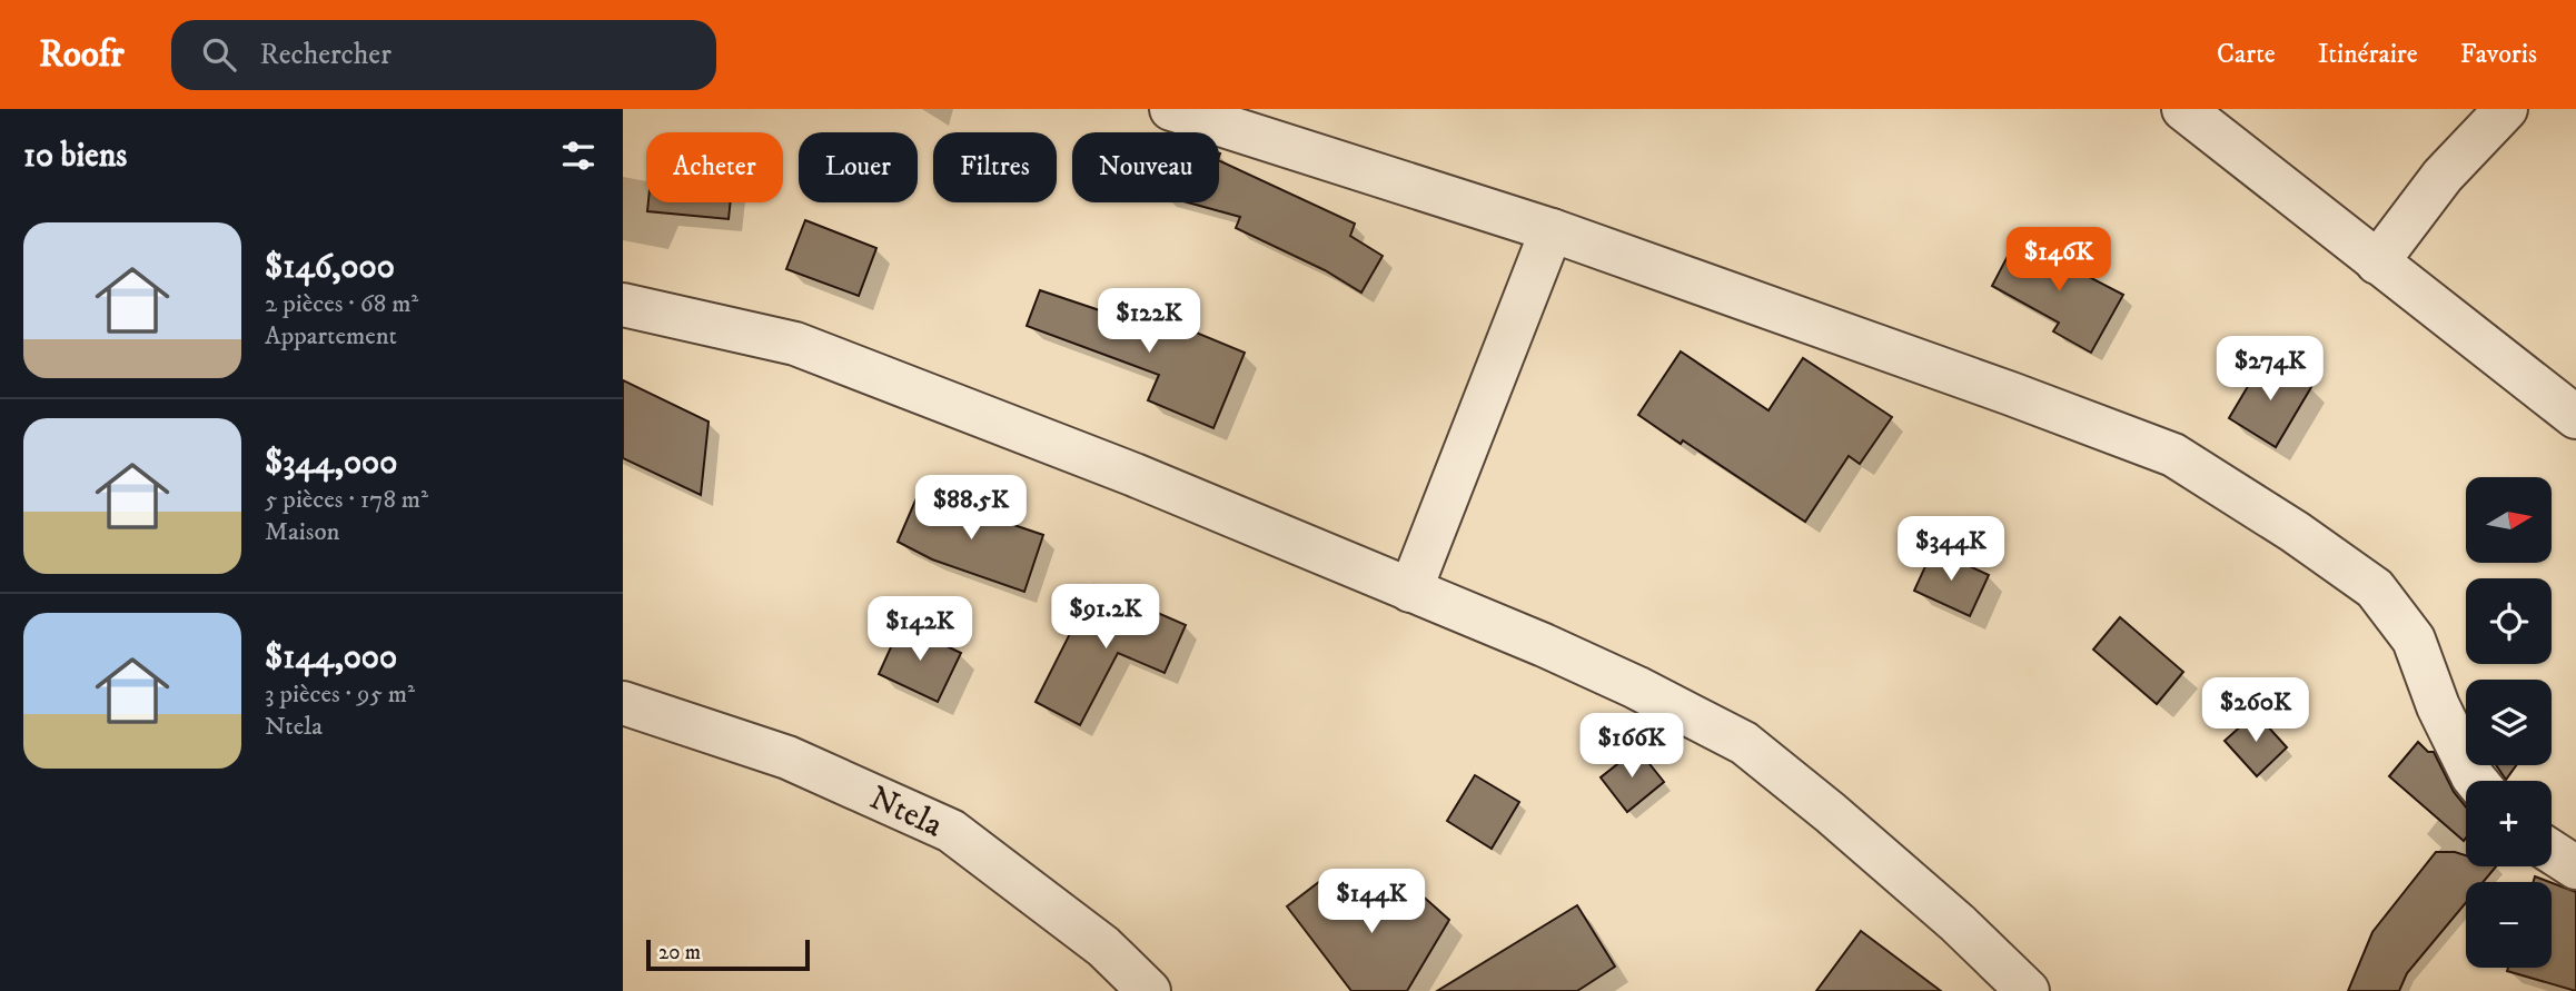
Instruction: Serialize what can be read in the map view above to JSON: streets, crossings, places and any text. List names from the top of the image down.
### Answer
{
  "streets": {
    "street": ["Ntela"]
  },
  "scale_bar": "20 m",
  "north": "right",
  "page": {
    "header": "Roofr",
    "search": "Rechercher",
    "nav": ["Carte", "Itinéraire", "Favoris"],
    "heading": "10 biens",
    "chip": [
      "Acheter",
      "Louer",
      "Filtres",
      "Nouveau"
    ],
    "list": [
      {
        "name": "$146,000",
        "note": "2 pièces · 68 m² · Appartement"
      },
      {
        "name": "$344,000",
        "note": "5 pièces · 178 m² · Maison"
      },
      {
        "name": "$144,000",
        "note": "3 pièces · 95 m² · Ntela"
      }
    ],
    "price": [
      "$146K",
      "$122K",
      "$274K",
      "$88.5K",
      "$344K",
      "$91.2K",
      "$142K",
      "$260K",
      "$166K",
      "$144K"
    ],
    "map_buttons": ["+", "−"],
    "scale": "20 m"
  }
}
